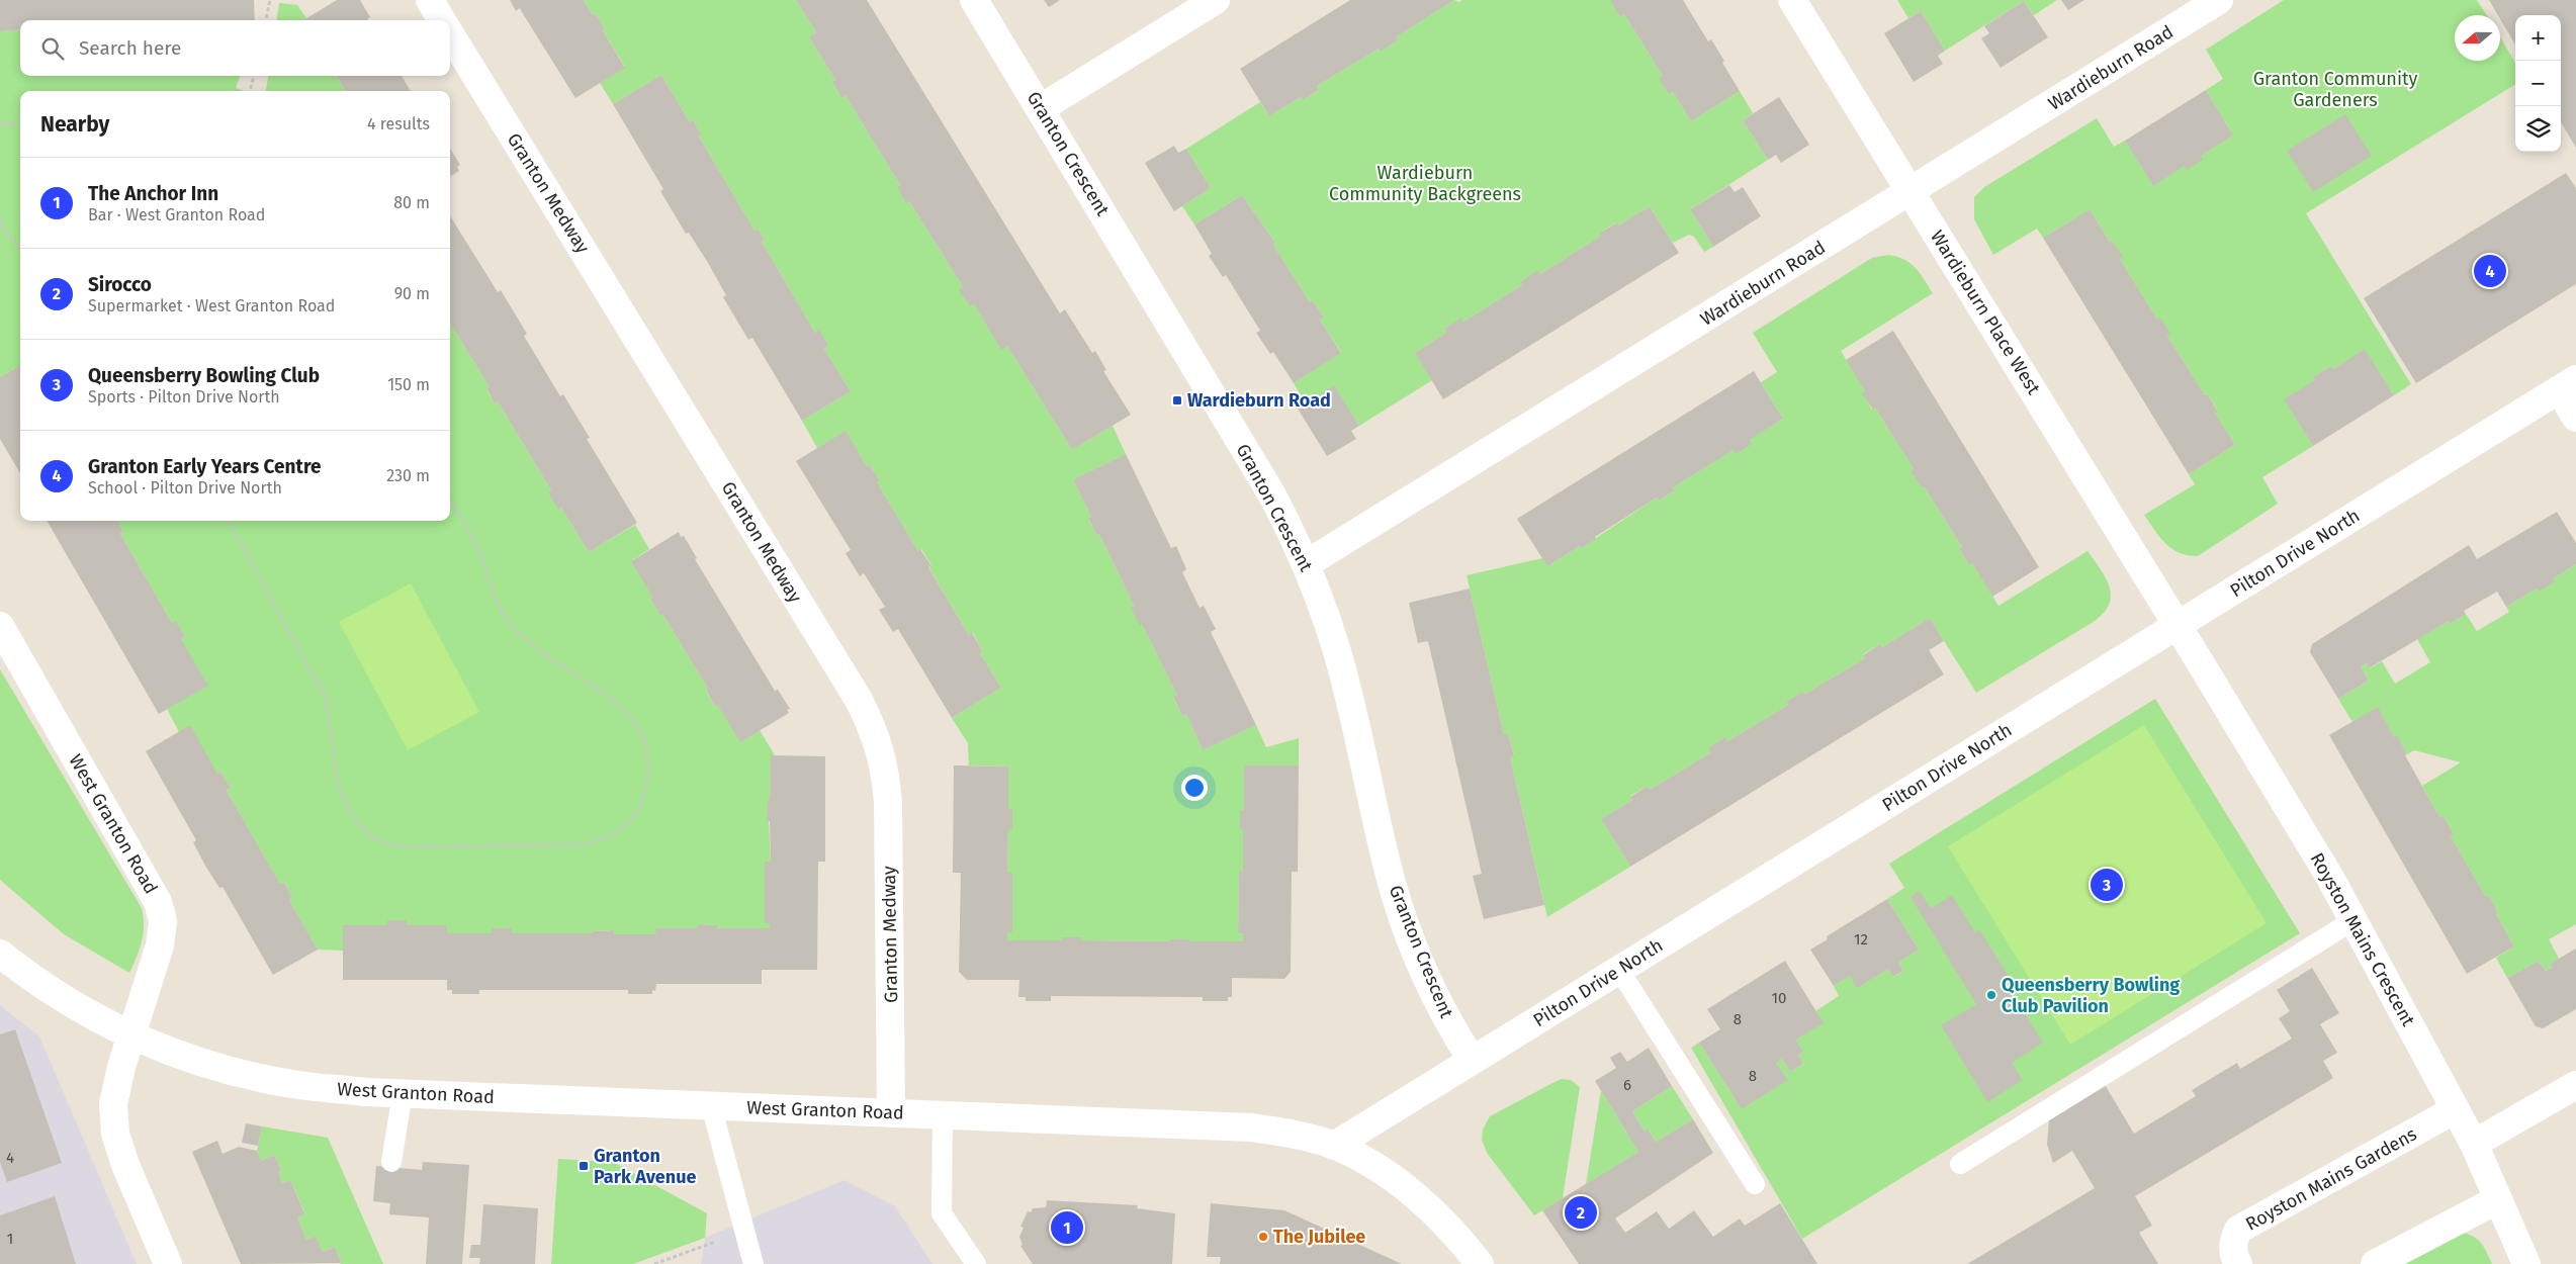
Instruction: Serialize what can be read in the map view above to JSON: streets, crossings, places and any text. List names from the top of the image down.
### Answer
{
  "streets": {
    "street": [
      "Wardieburn Road",
      "Granton Crescent",
      "Granton Medway",
      "Wardieburn Place West",
      "Pilton Drive North",
      "West Granton Road",
      "Royston Mains Crescent",
      "Royston Mains Gardens"
    ]
  },
  "crossings": [
    ["Wardieburn Road", "Granton Crescent"],
    ["Wardieburn Road", "Wardieburn Place West"],
    ["Granton Crescent", "Pilton Drive North"],
    ["Granton Medway", "West Granton Road"],
    ["Wardieburn Place West", "Pilton Drive North"],
    ["Wardieburn Place West", "Royston Mains Crescent"],
    ["Pilton Drive North", "West Granton Road"],
    ["Pilton Drive North", "Royston Mains Crescent"],
    ["Royston Mains Crescent", "Royston Mains Gardens"]
  ],
  "parks": ["Granton Community Gardeners", "Wardieburn Community Backgreens"],
  "places": {
    "transit": ["Wardieburn Road", "Granton Park Avenue"],
    "other": ["Queensberry Bowling Club Pavilion", "The Jubilee"]
  },
  "house_numbers": [
    "12",
    "10",
    "8",
    "8",
    "6",
    "4",
    "1"
  ],
  "north": "left",
  "page": {
    "map_buttons": ["+", "−"],
    "search": "Search here",
    "heading": ["Nearby", "4 results"],
    "list": [
      {
        "mark": "1",
        "name": "The Anchor Inn",
        "note": "Bar · West Granton Road",
        "value": "80 m"
      },
      {
        "mark": "2",
        "name": "Sirocco",
        "note": "Supermarket · West Granton Road",
        "value": "90 m"
      },
      {
        "mark": "3",
        "name": "Queensberry Bowling Club",
        "note": "Sports · Pilton Drive North",
        "value": "150 m"
      },
      {
        "mark": "4",
        "name": "Granton Early Years Centre",
        "note": "School · Pilton Drive North",
        "value": "230 m"
      }
    ],
    "pins": [
      "4",
      "3",
      "2",
      "1"
    ]
  }
}
